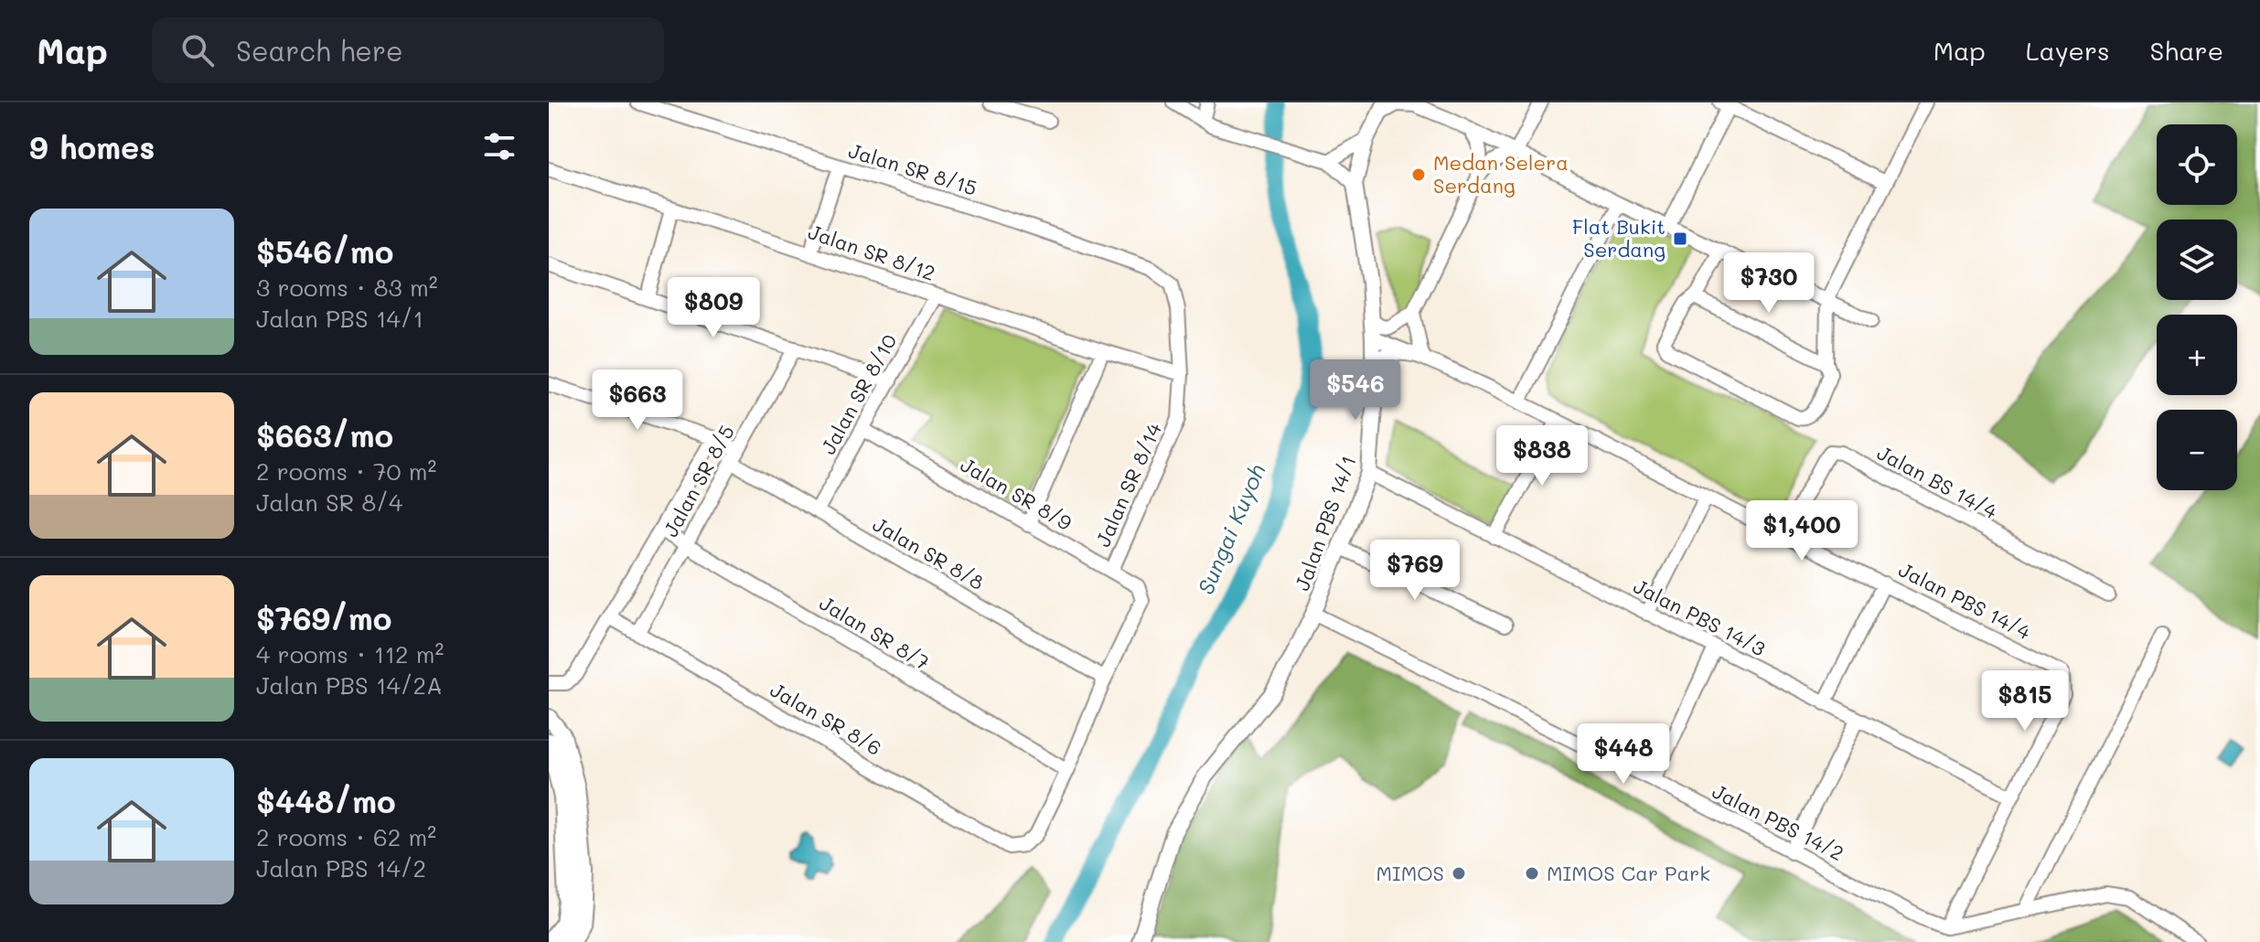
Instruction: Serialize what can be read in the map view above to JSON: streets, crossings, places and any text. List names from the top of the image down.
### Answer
{
  "streets": {
    "street": [
      "Jalan SR 8/15",
      "Jalan SR 8/12",
      "Jalan SR 8/10",
      "Jalan SR 8/5",
      "Jalan BS 14/4",
      "Jalan SR 8/14",
      "Jalan SR 8/9",
      "Jalan PBS 14/1",
      "Jalan SR 8/8",
      "Jalan PBS 14/4",
      "Jalan PBS 14/3",
      "Jalan SR 8/7",
      "Jalan SR 8/6",
      "Jalan PBS 14/2"
    ]
  },
  "crossings": [
    ["Jalan SR 8/15", "Jalan SR 8/14"],
    ["Jalan SR 8/12", "Jalan SR 8/10"],
    ["Jalan SR 8/12", "Jalan SR 8/14"],
    ["Jalan SR 8/10", "Jalan SR 8/9"],
    ["Jalan SR 8/10", "Jalan SR 8/8"],
    ["Jalan SR 8/5", "Jalan SR 8/8"],
    ["Jalan SR 8/5", "Jalan SR 8/7"],
    ["Jalan SR 8/5", "Jalan SR 8/6"],
    ["Jalan BS 14/4", "Jalan PBS 14/4"],
    ["Jalan SR 8/14", "Jalan SR 8/9"],
    ["Jalan SR 8/9", "Jalan SR 8/8"],
    ["Jalan PBS 14/1", "Jalan PBS 14/4"],
    ["Jalan PBS 14/1", "Jalan PBS 14/3"],
    ["Jalan PBS 14/1", "Jalan PBS 14/2"],
    ["Jalan PBS 14/4", "Jalan PBS 14/3"],
    ["Jalan SR 8/7", "Jalan SR 8/6"]
  ],
  "water": ["Sungai Kuyoh"],
  "places": {
    "other": ["Medan Selera Serdang", "MIMOS", "MIMOS Car Park"],
    "transit": ["Flat Bukit Serdang"]
  },
  "page": {
    "header": "Map",
    "search": "Search here",
    "nav": ["Map", "Layers", "Share"],
    "heading": "9 homes",
    "map_buttons": ["+", "−"],
    "list": [
      {
        "name": "$546/mo",
        "note": "3 rooms · 83 m² · Jalan PBS 14/1"
      },
      {
        "name": "$663/mo",
        "note": "2 rooms · 70 m² · Jalan SR 8/4"
      },
      {
        "name": "$769/mo",
        "note": "4 rooms · 112 m² · Jalan PBS 14/2A"
      },
      {
        "name": "$448/mo",
        "note": "2 rooms · 62 m² · Jalan PBS 14/2"
      }
    ],
    "price": [
      "$730",
      "$809",
      "$546",
      "$663",
      "$838",
      "$1,400",
      "$769",
      "$815",
      "$448"
    ]
  }
}
